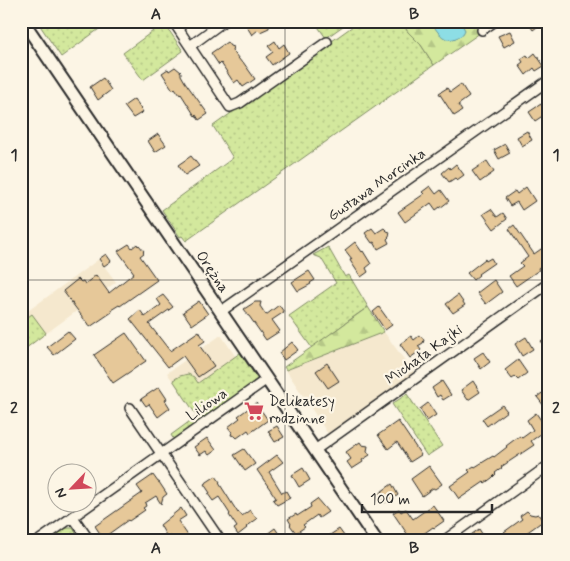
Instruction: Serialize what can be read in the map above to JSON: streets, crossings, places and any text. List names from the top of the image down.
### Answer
{
  "streets": {
    "street": [
      "Gustawa Morcinka",
      "Orężna",
      "Michała Kajki",
      "Liliowa"
    ]
  },
  "crossings": [
    ["Gustawa Morcinka", "Orężna"],
    ["Orężna", "Michała Kajki"],
    ["Orężna", "Liliowa"]
  ],
  "places": {
    "supermarket": ["Delikatesy rodzinne"]
  },
  "scale_bar": "100 m",
  "north": "bottom left",
  "grid": {
    "columns": ["A", "B"],
    "rows": ["1", "2"]
  }
}
